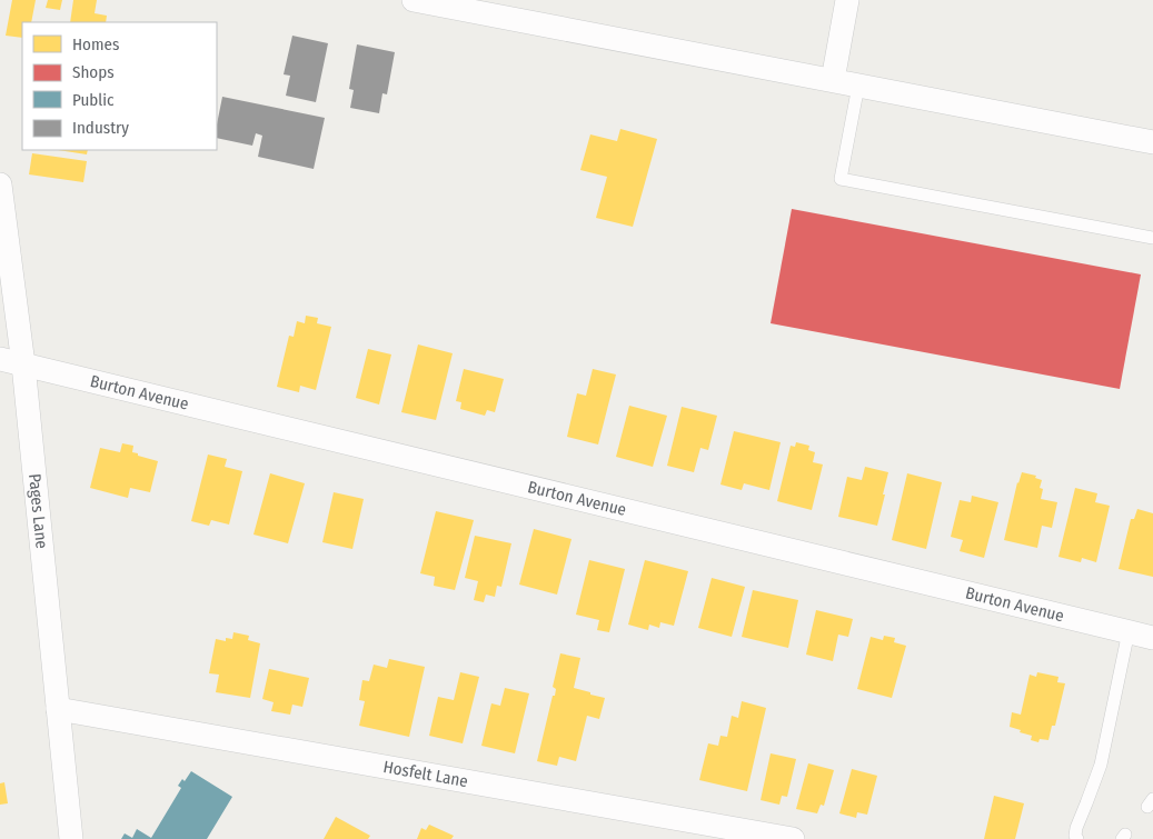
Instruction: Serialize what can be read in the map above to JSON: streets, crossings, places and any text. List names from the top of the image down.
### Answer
{
  "streets": {
    "street": ["Burton Avenue", "Pages Lane", "Hosfelt Lane"]
  },
  "crossings": [
    ["Burton Avenue", "Pages Lane"],
    ["Pages Lane", "Hosfelt Lane"]
  ],
  "legend": [
    "Homes",
    "Shops",
    "Public",
    "Industry"
  ]
}
